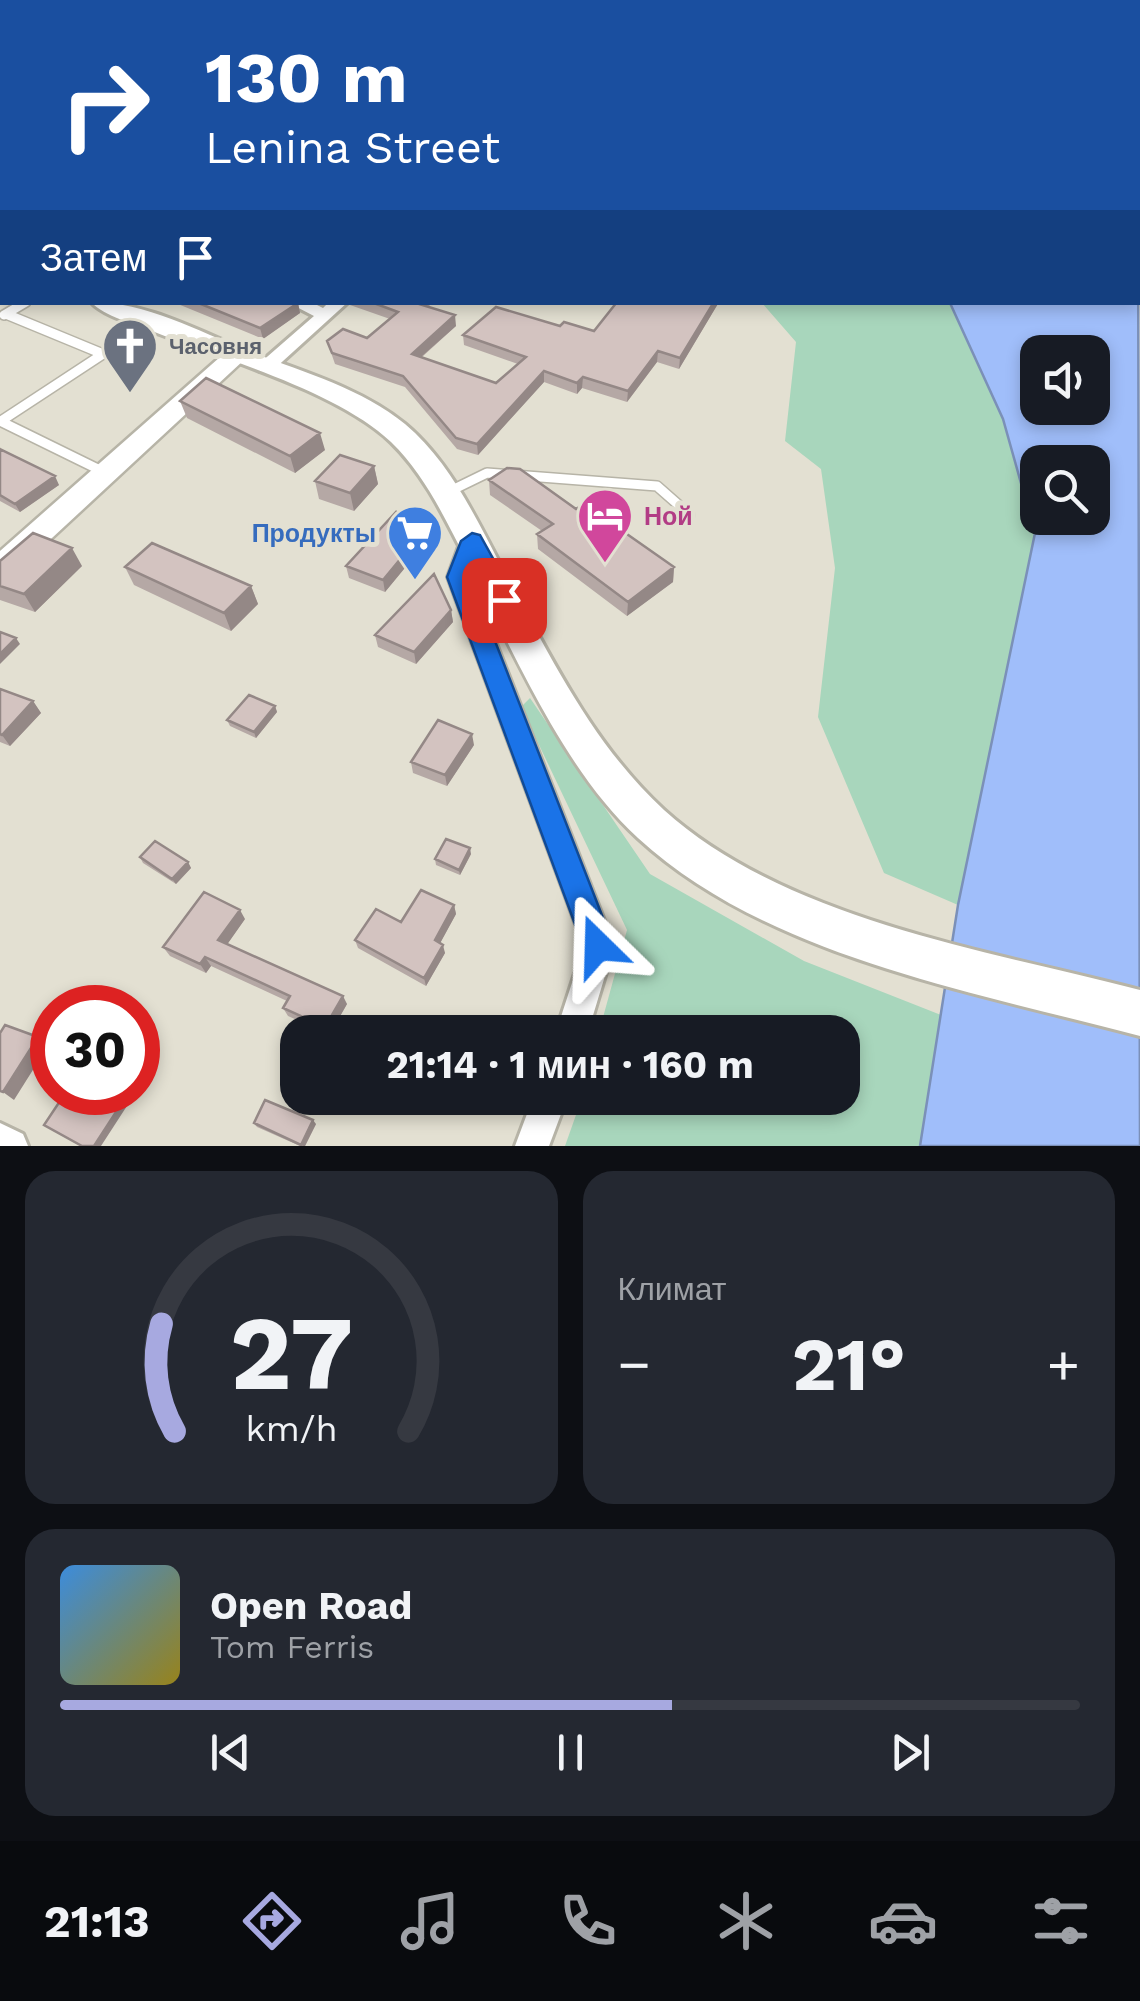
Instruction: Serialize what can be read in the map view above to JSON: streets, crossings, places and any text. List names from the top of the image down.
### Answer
{
  "places": {
    "church": ["Часовня"],
    "hotel": ["Ной"],
    "supermarket": ["Продукты"]
  },
  "page": {
    "turn": ["130 m", "Lenina Street"],
    "then": "Затем",
    "limit": "30",
    "trip": "21:14 · 1 мин · 160 m",
    "tile": "Климат",
    "heat": ["−", "21°", "+"],
    "song": ["Open Road", "Tom Ferris"],
    "tabs": "21:13",
    "gauge": ["27", "km/h"]
  }
}
